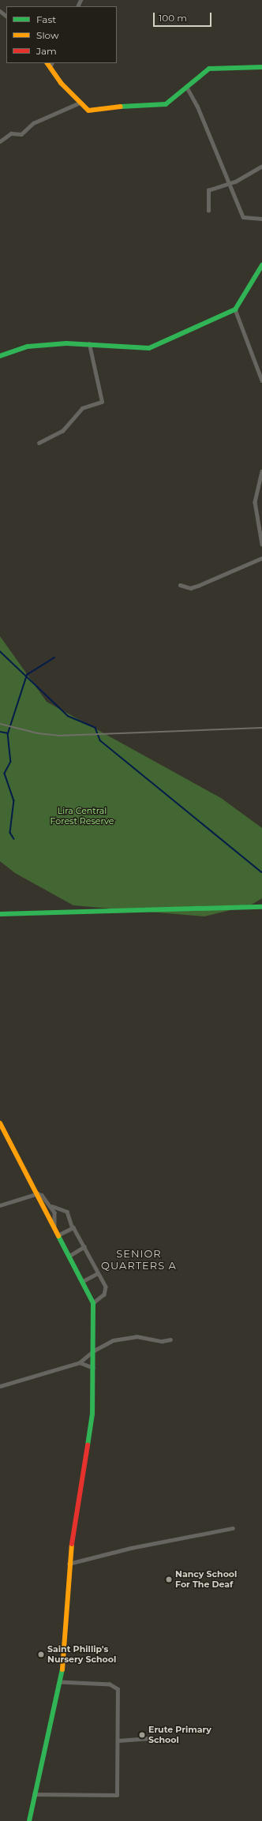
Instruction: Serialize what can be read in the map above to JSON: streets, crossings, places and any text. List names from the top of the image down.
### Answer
{
  "districts": ["SENIOR QUARTERS A"],
  "parks": ["Lira Central Forest Reserve"],
  "places": ["Nancy School For The Deaf", "Saint Phillip's Nursery School", "Erute Primary School"],
  "legend": ["Fast", "Slow", "Jam"],
  "scale_bar": "100 m"
}
